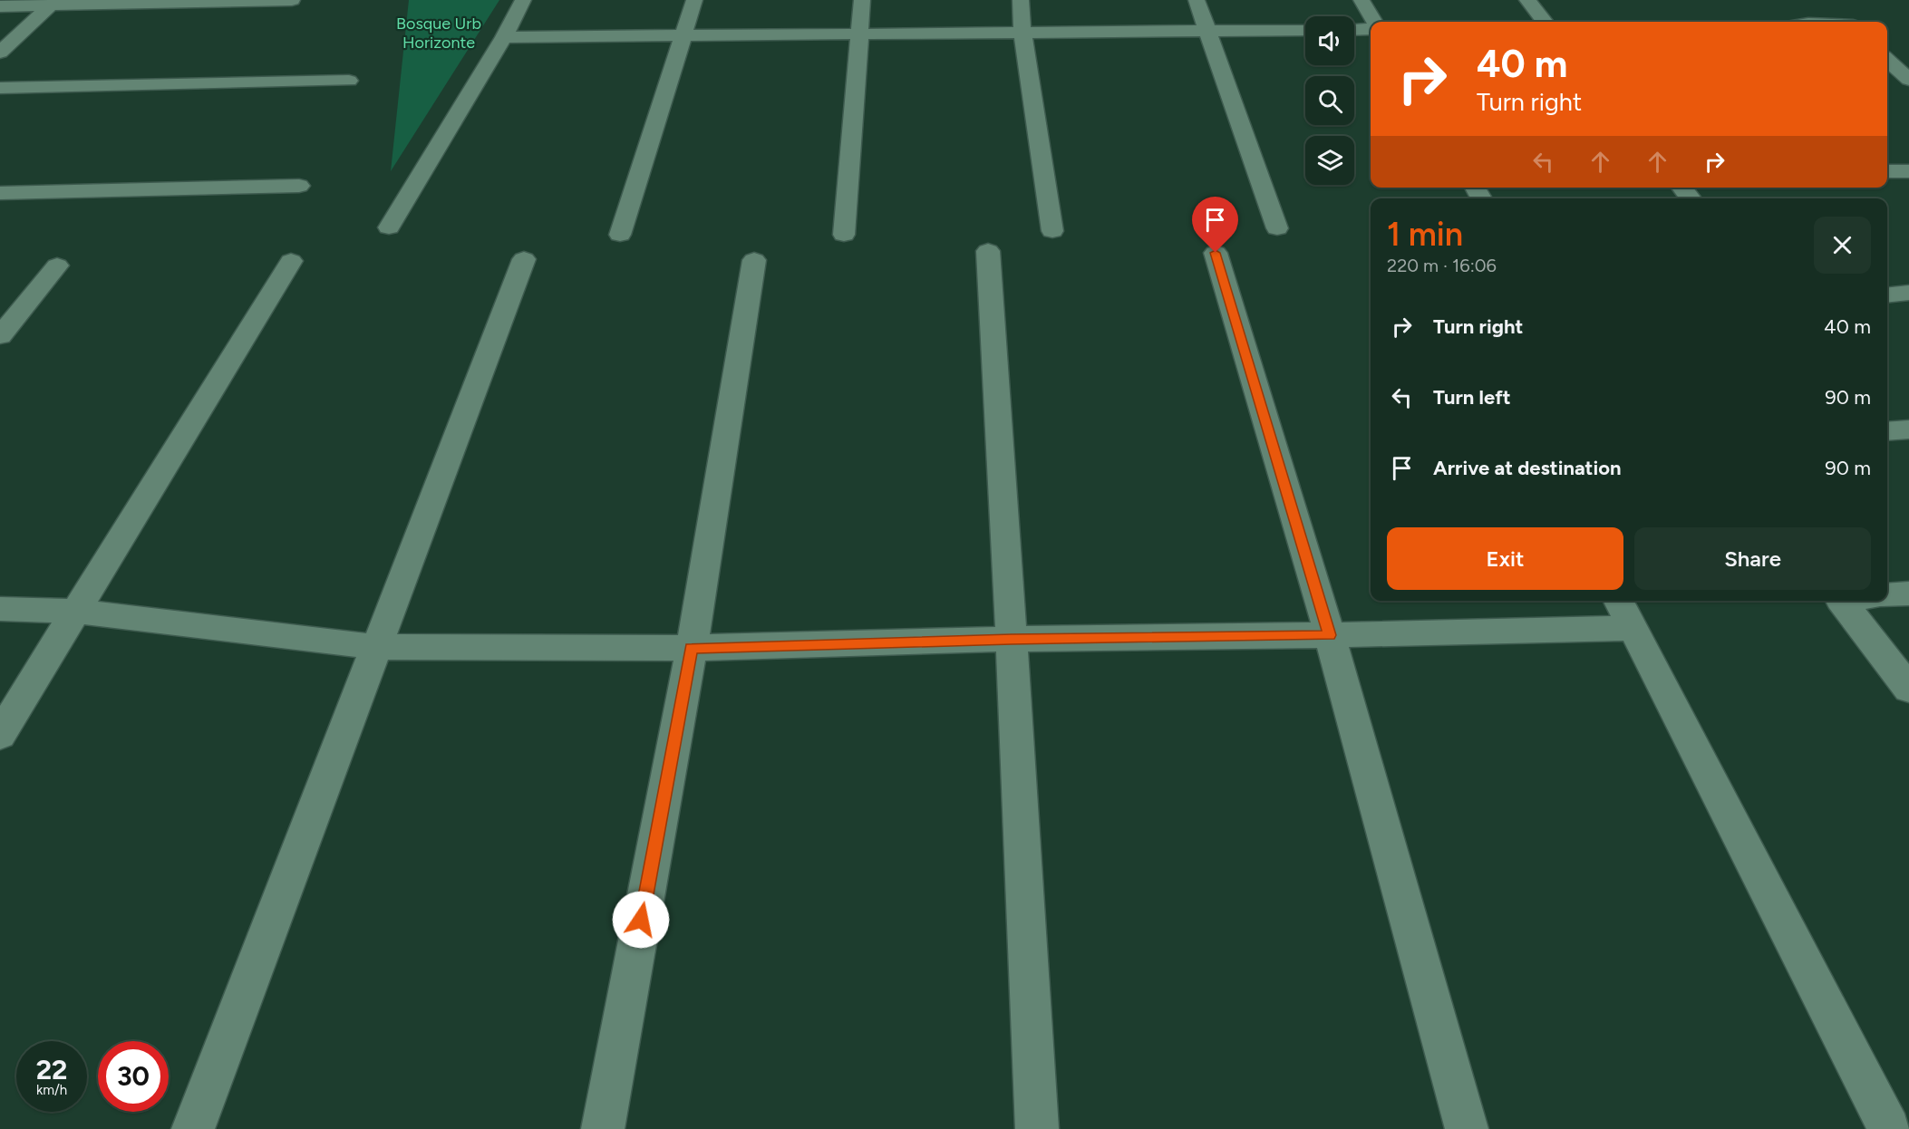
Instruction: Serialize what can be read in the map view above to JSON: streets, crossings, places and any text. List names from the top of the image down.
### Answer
{
  "parks": ["Bosque Urb Horizonte"],
  "page": {
    "turn": ["40 m", "Turn right"],
    "heading": ["1 min", "220 m · 16:06"],
    "list": [
      {
        "name": "Turn right",
        "value": "40 m"
      },
      {
        "name": "Turn left",
        "value": "90 m"
      },
      {
        "name": "Arrive at destination",
        "value": "90 m"
      }
    ],
    "buttons": ["Exit", "Share"],
    "speed": "22 km/h",
    "limit": "30"
  }
}
